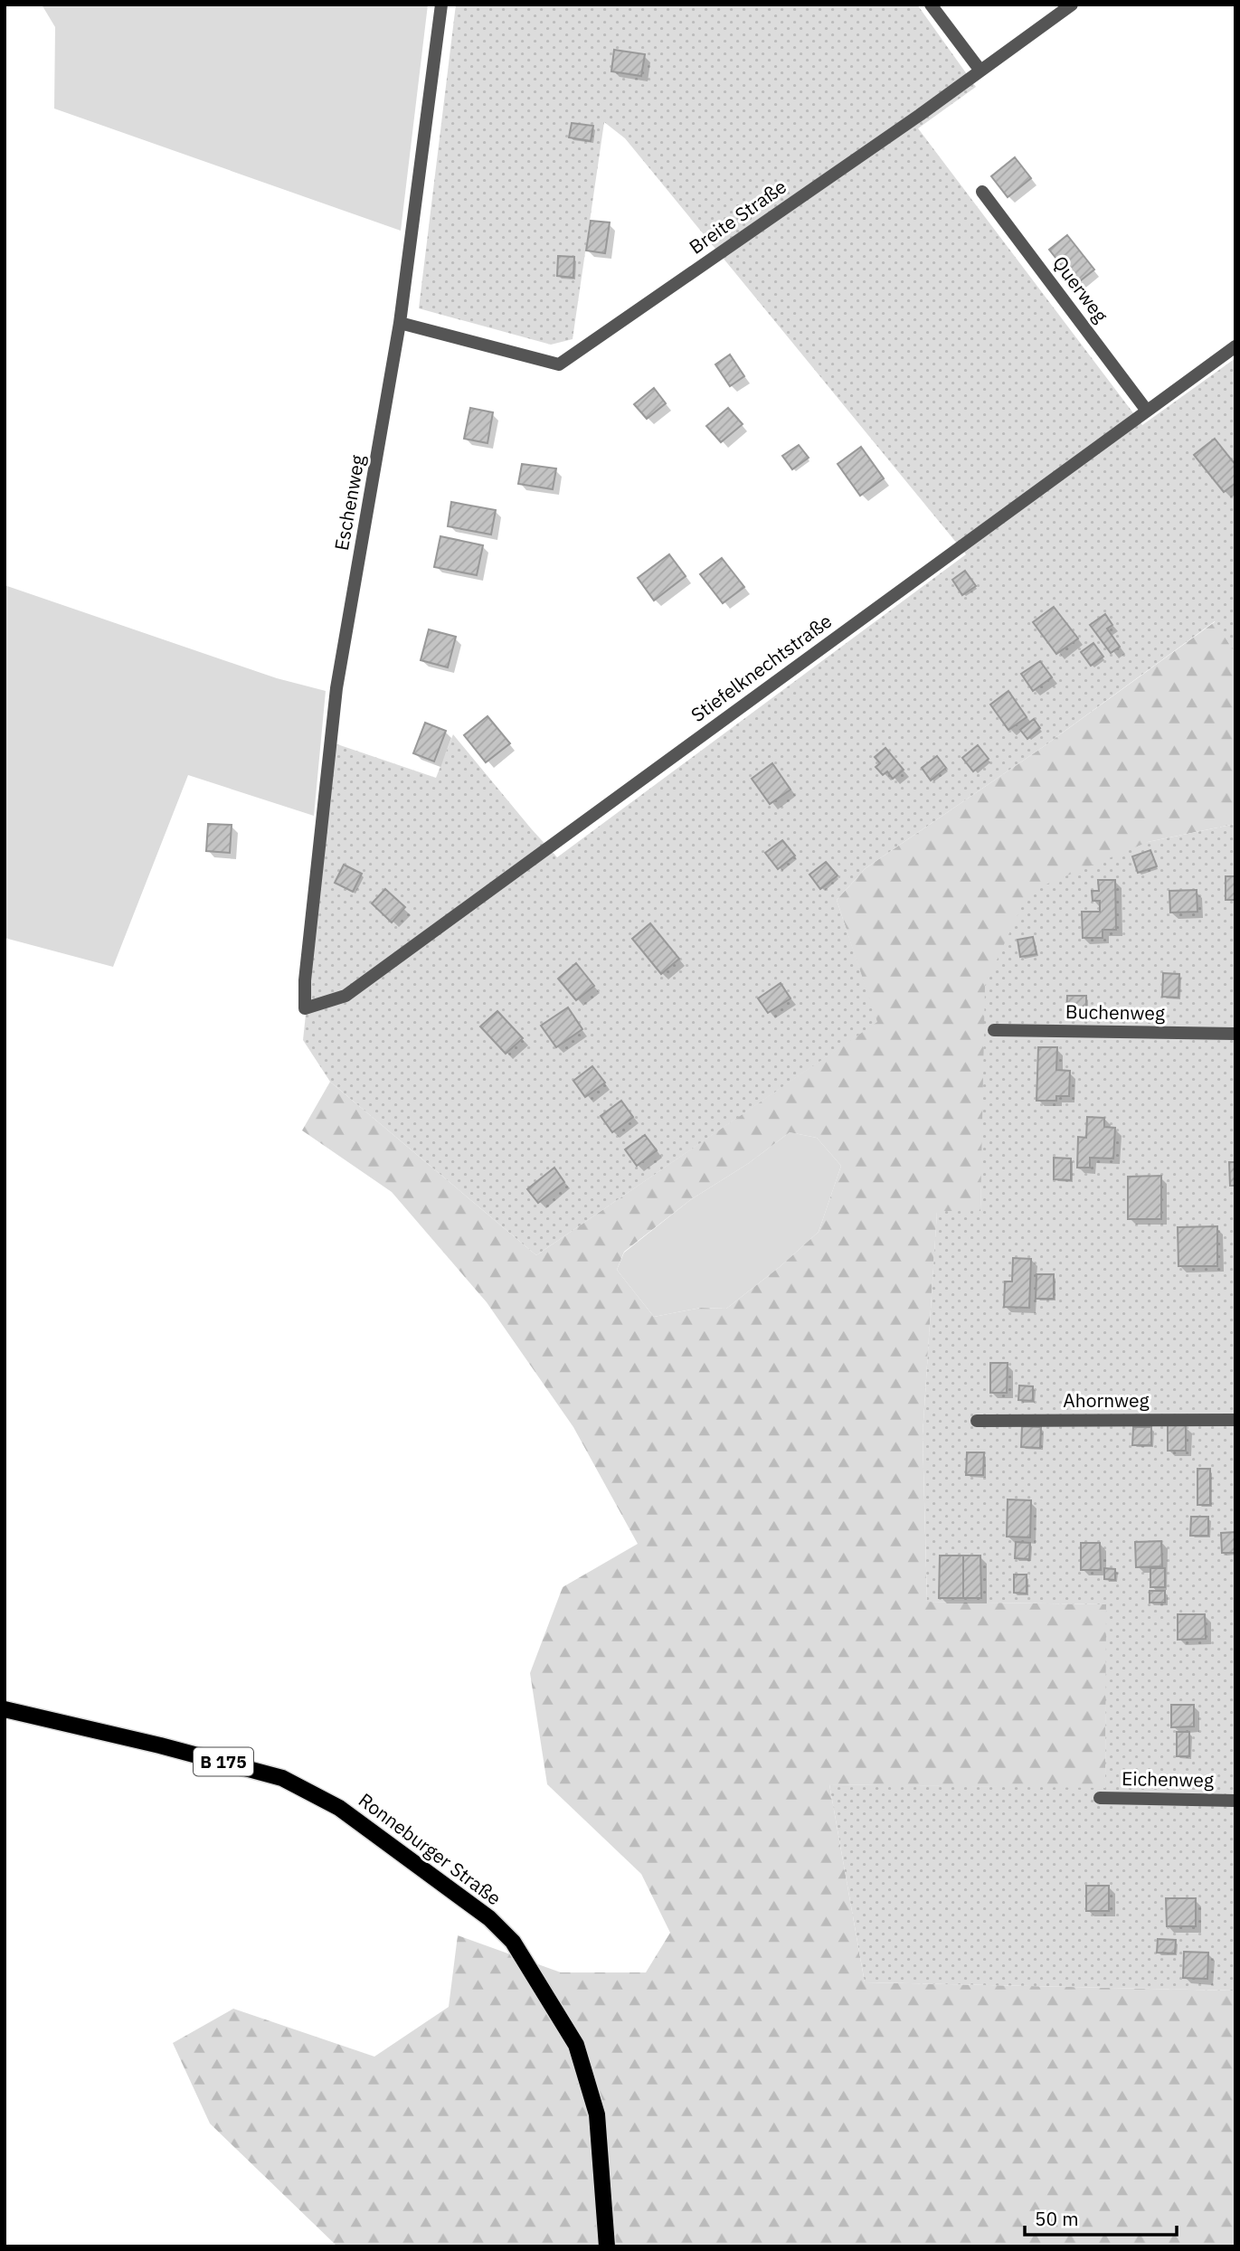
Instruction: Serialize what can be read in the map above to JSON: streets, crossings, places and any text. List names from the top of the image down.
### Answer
{
  "streets": {
    "main road": ["B 175", "Ronneburger Straße"],
    "street": [
      "Breite Straße",
      "Querweg",
      "Eschenweg",
      "Stiefelknechtstraße",
      "Buchenweg",
      "Ahornweg",
      "Eichenweg"
    ]
  },
  "crossings": [
    ["Breite Straße", "Eschenweg"],
    ["Querweg", "Stiefelknechtstraße"],
    ["Eschenweg", "Stiefelknechtstraße"]
  ],
  "scale_bar": "50 m"
}
